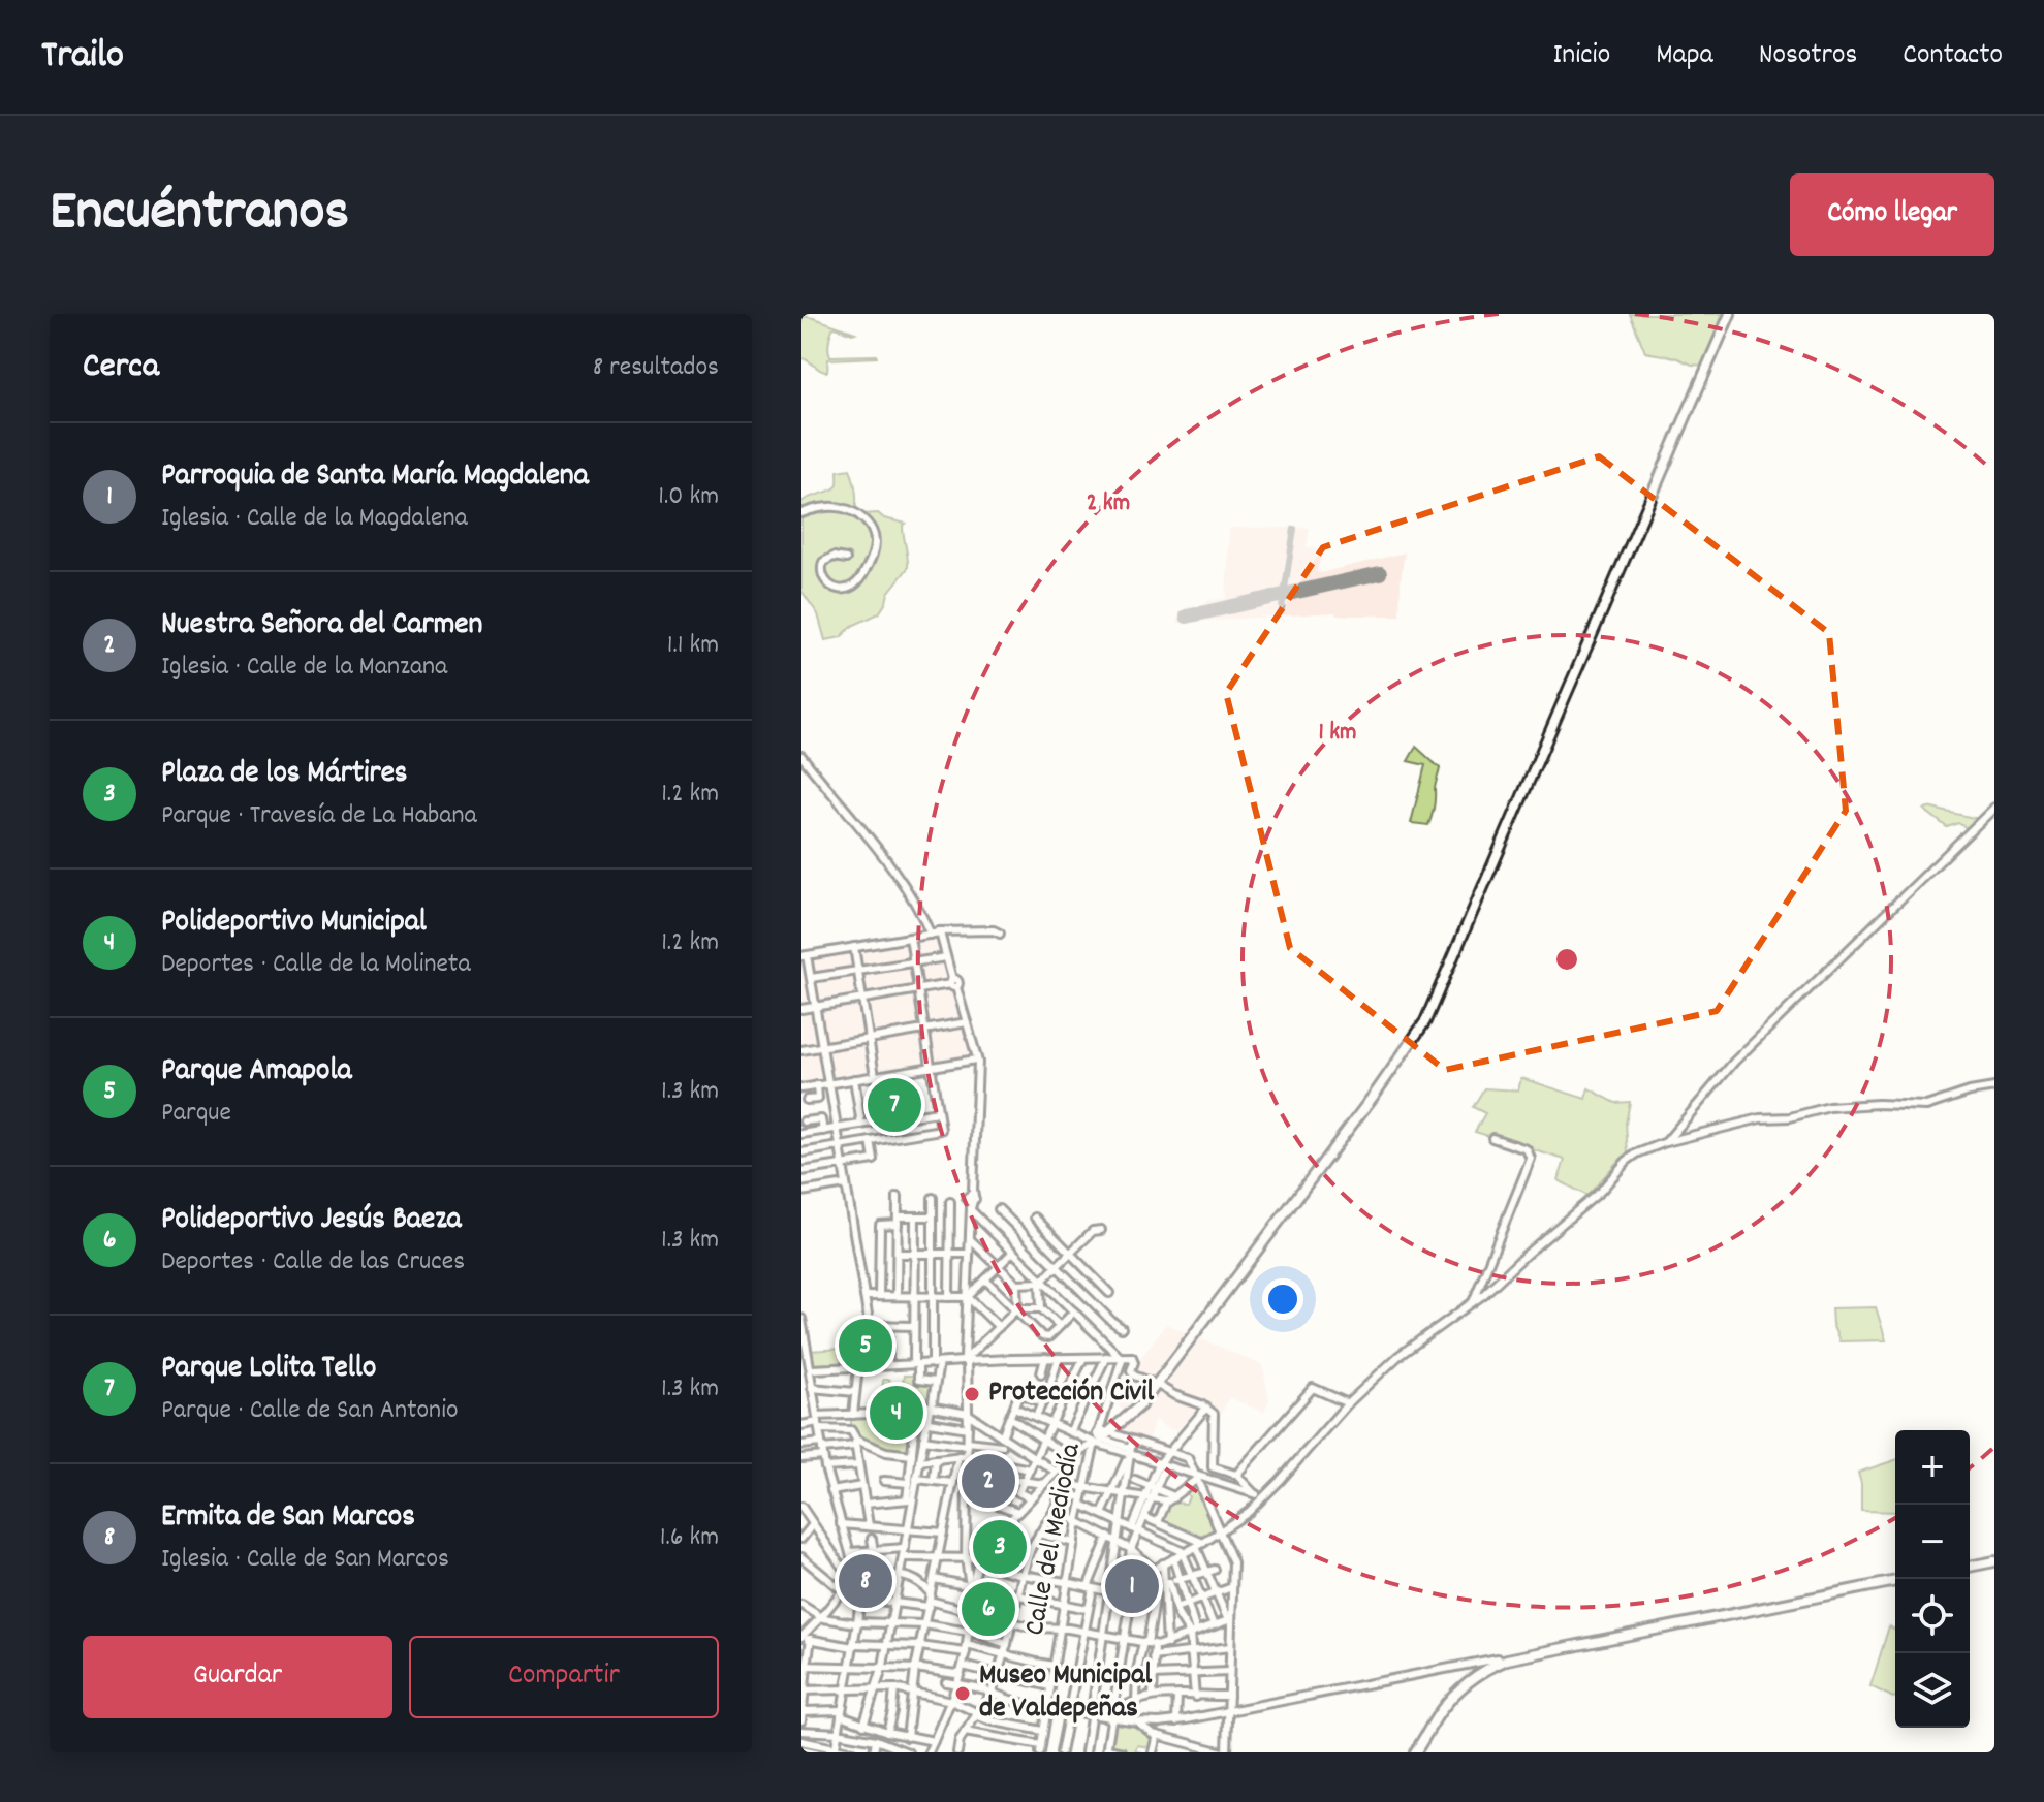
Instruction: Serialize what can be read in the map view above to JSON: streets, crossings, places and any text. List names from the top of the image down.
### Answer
{
  "streets": {
    "street": ["Calle del Mediodía"]
  },
  "places": ["Protección Civil", "Museo Municipal de Valdepeñas"],
  "page": {
    "header": "Trailo",
    "nav": [
      "Inicio",
      "Mapa",
      "Nosotros",
      "Contacto"
    ],
    "title": "Encuéntranos",
    "buttons": [
      "Cómo llegar",
      ["Guardar", "Compartir"]
    ],
    "heading": ["Cerca", "8 resultados"],
    "list": [
      {
        "mark": "1",
        "name": "Parroquia de Santa María Magdalena",
        "note": "Iglesia · Calle de la Magdalena",
        "value": "1.0 km"
      },
      {
        "mark": "2",
        "name": "Nuestra Señora del Carmen",
        "note": "Iglesia · Calle de la Manzana",
        "value": "1.1 km"
      },
      {
        "mark": "3",
        "name": "Plaza de los Mártires",
        "note": "Parque · Travesía de La Habana",
        "value": "1.2 km"
      },
      {
        "mark": "4",
        "name": "Polideportivo Municipal",
        "note": "Deportes · Calle de la Molineta",
        "value": "1.2 km"
      },
      {
        "mark": "5",
        "name": "Parque Amapola",
        "note": "Parque",
        "value": "1.3 km"
      },
      {
        "mark": "6",
        "name": "Polideportivo Jesús Baeza",
        "note": "Deportes · Calle de las Cruces",
        "value": "1.3 km"
      },
      {
        "mark": "7",
        "name": "Parque Lolita Tello",
        "note": "Parque · Calle de San Antonio",
        "value": "1.3 km"
      },
      {
        "mark": "8",
        "name": "Ermita de San Marcos",
        "note": "Iglesia · Calle de San Marcos",
        "value": "1.6 km"
      }
    ],
    "pins": [
      "7",
      "5",
      "4",
      "2",
      "3",
      "8",
      "1",
      "6"
    ],
    "map_buttons": ["+", "−"]
  },
  "rings": ["2 km", "1 km"]
}
